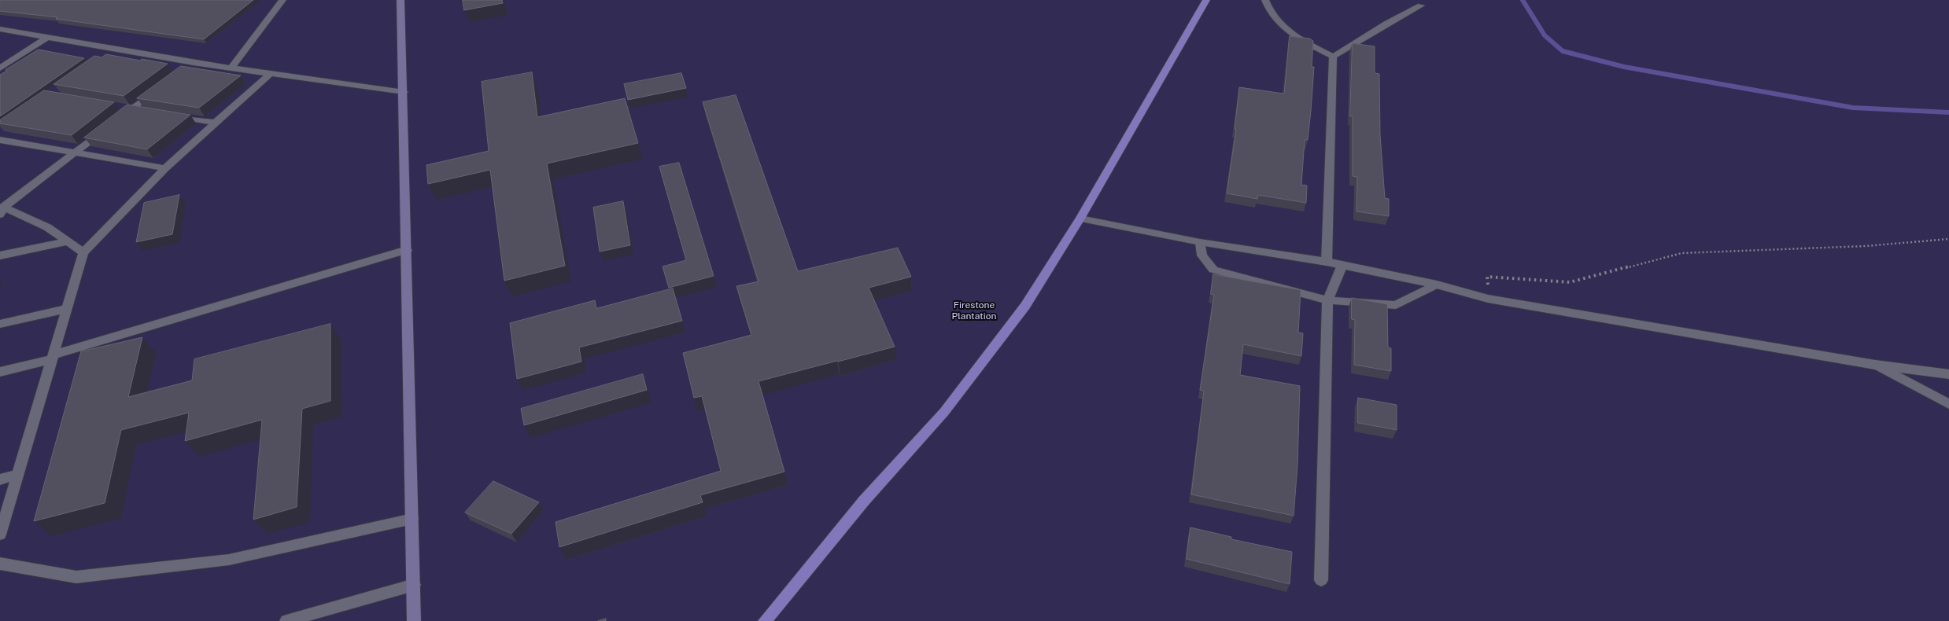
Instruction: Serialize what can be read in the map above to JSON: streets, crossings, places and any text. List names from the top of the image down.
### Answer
{
  "parks": ["Firestone Plantation"]
}
